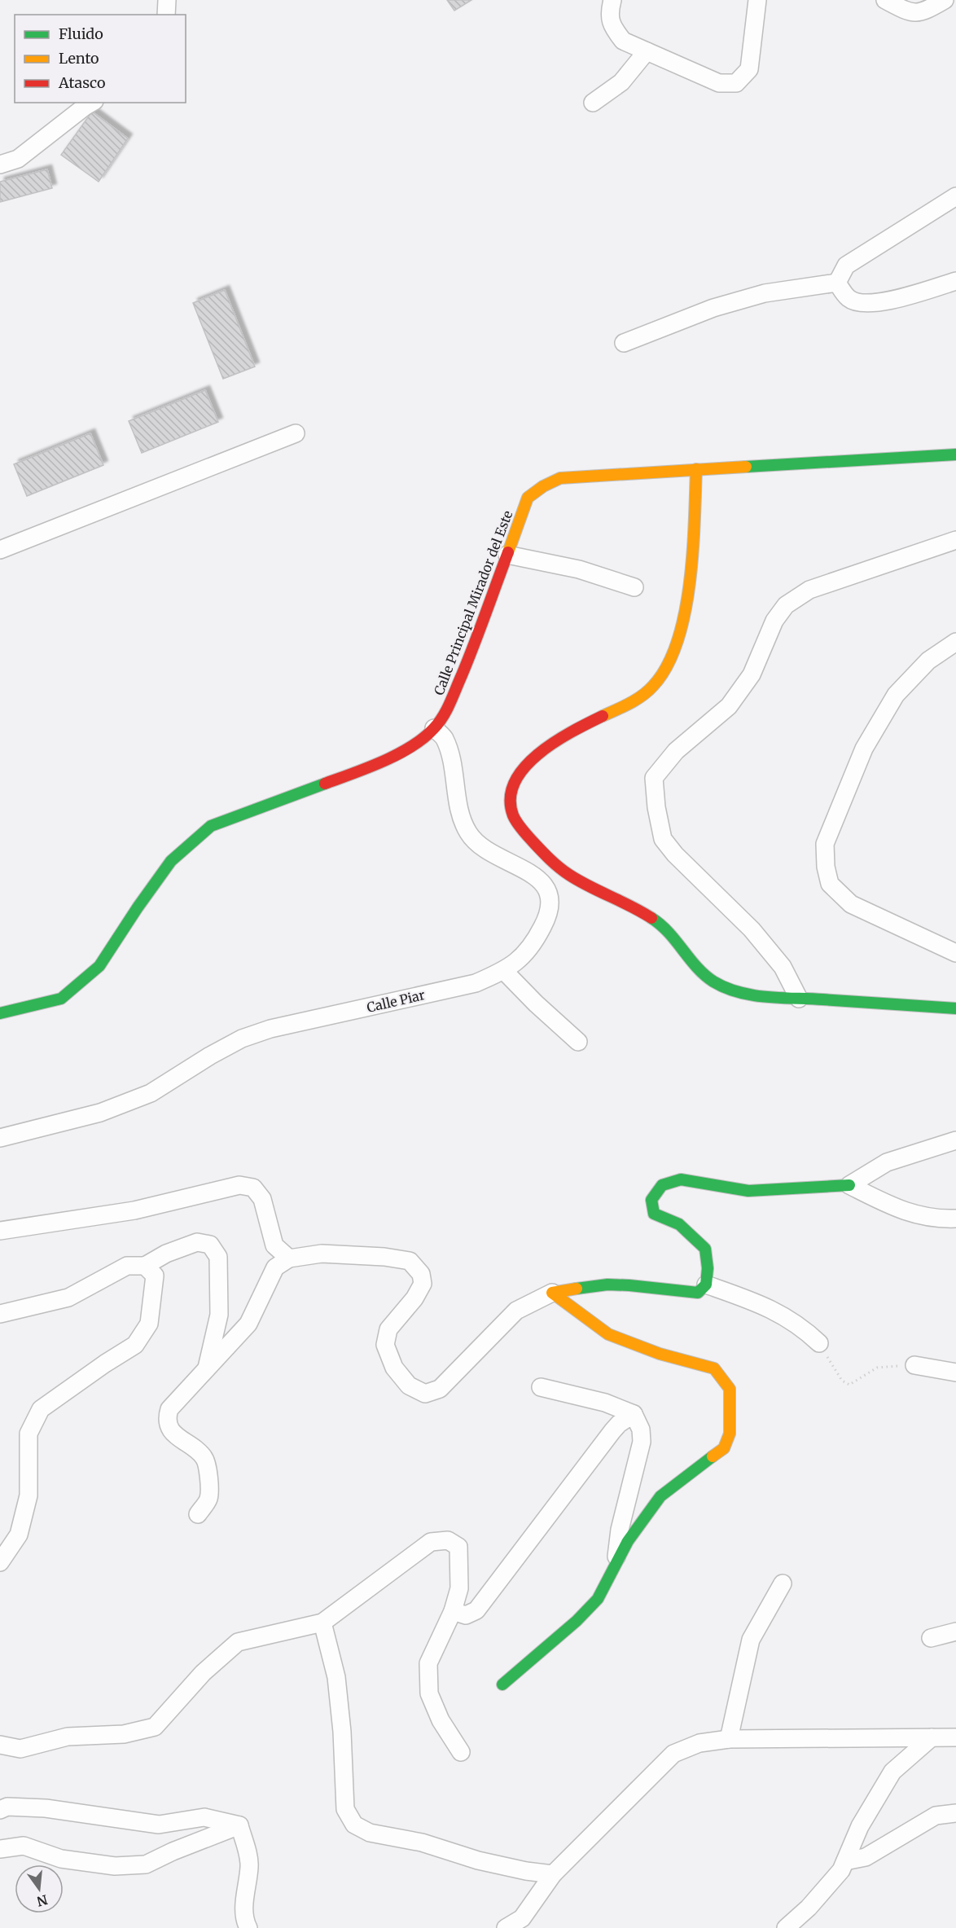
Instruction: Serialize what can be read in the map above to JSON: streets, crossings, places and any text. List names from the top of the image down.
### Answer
{
  "streets": {
    "street": ["Calle Principal Mirador del Este", "Calle Piar"]
  },
  "crossings": [
    ["Calle Principal Mirador del Este", "Calle Piar"]
  ],
  "legend": ["Fluido", "Lento", "Atasco"],
  "north": "bottom"
}
